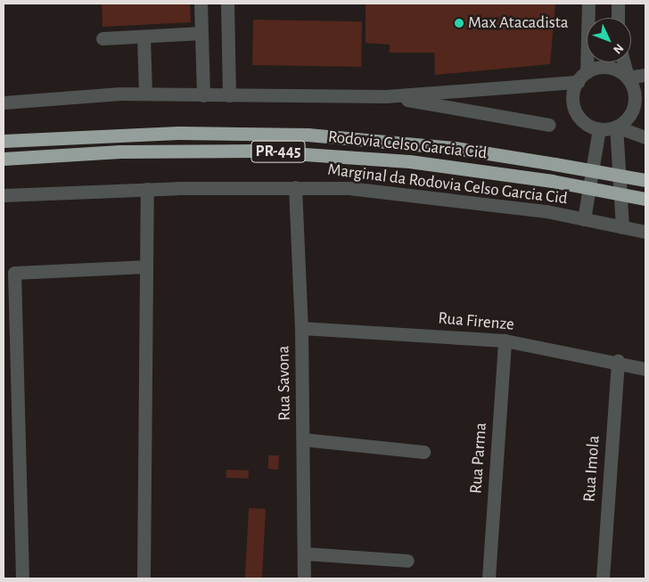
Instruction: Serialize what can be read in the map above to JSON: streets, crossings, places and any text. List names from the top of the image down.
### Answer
{
  "streets": {
    "highway": ["Rodovia Celso Garcia Cid", "PR-445"],
    "street": [
      "Marginal da Rodovia Celso Garcia Cid",
      "Rua Firenze",
      "Rua Savona",
      "Rua Parma",
      "Rua Imola"
    ]
  },
  "crossings": [
    ["Marginal da Rodovia Celso Garcia Cid", "Rua Savona"],
    ["Rua Firenze", "Rua Savona"],
    ["Rua Firenze", "Rua Parma"],
    ["Rua Firenze", "Rua Imola"]
  ],
  "places": ["Max Atacadista"],
  "north": "bottom right"
}
